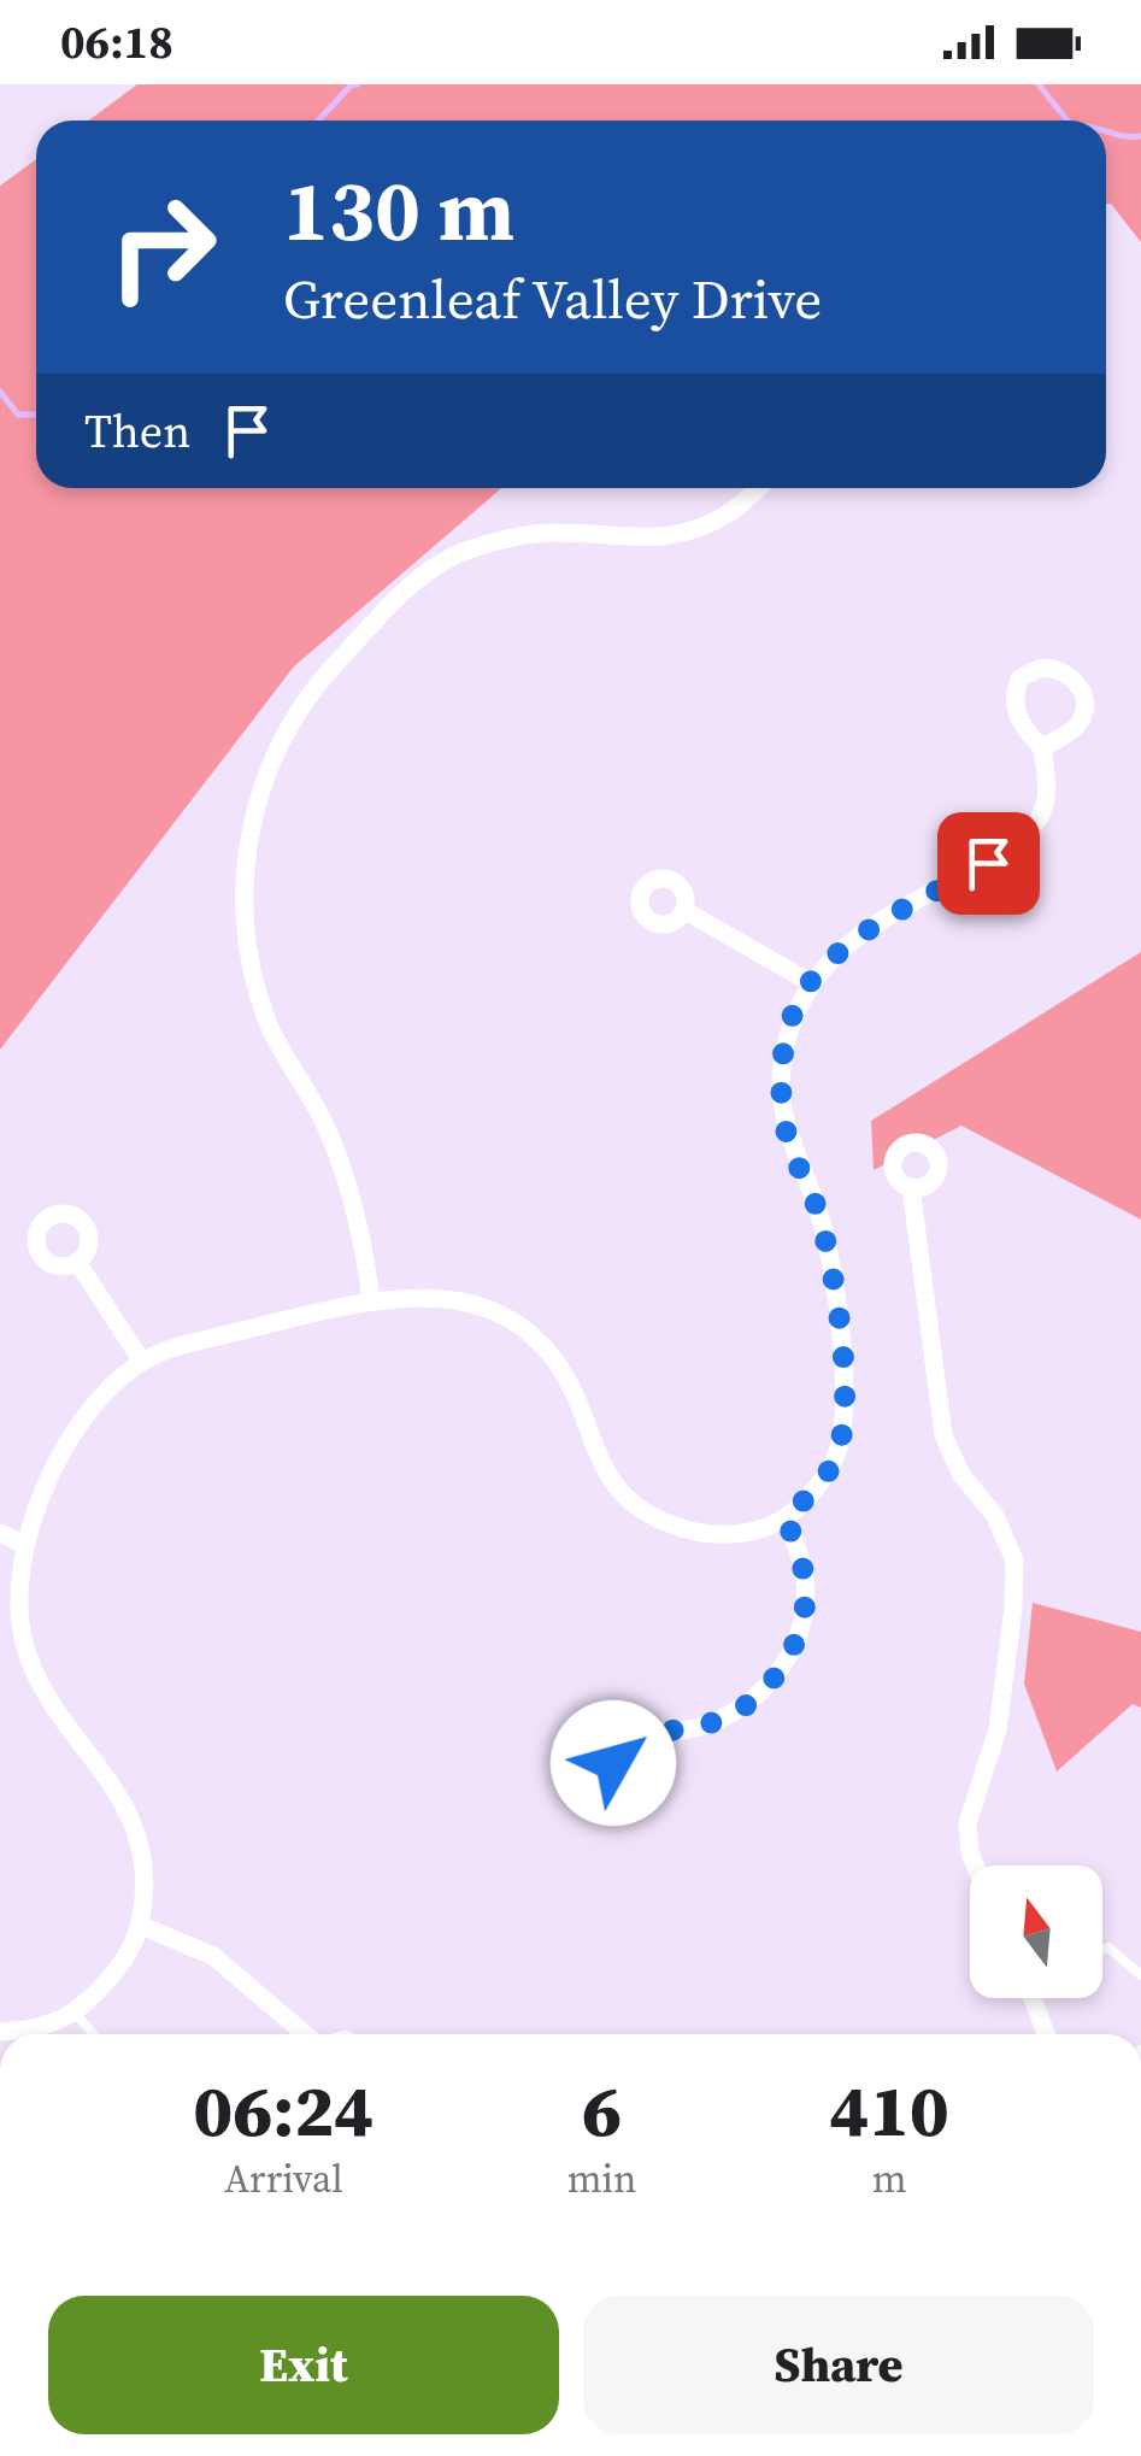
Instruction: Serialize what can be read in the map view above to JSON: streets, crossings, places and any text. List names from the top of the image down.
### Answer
{
  "north": "top",
  "page": {
    "status": "06:18",
    "turn": ["130 m", "Greenleaf Valley Drive"],
    "then": "Then",
    "eta": [
      "06:24",
      "Arrival",
      "6",
      "min",
      "410",
      "m"
    ],
    "buttons": ["Exit", "Share"]
  }
}
